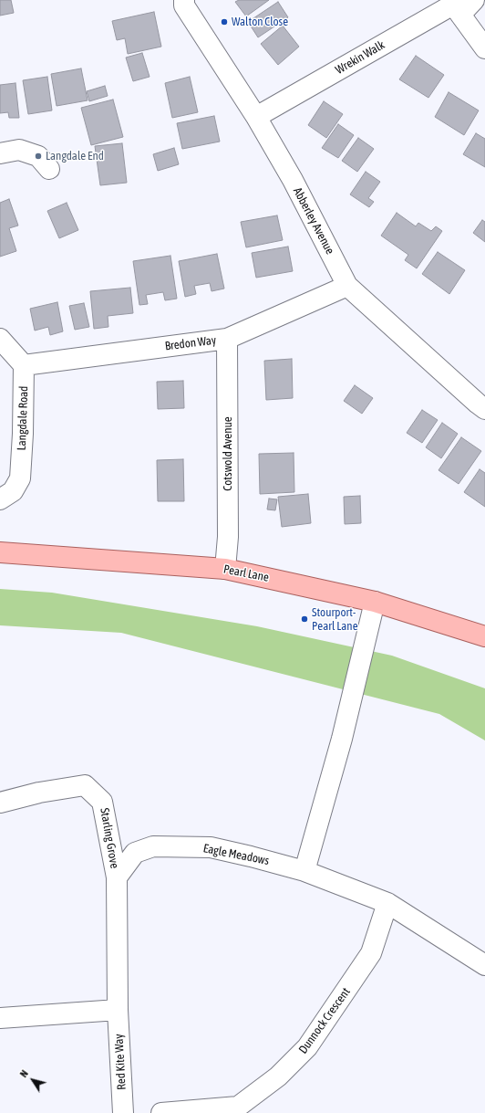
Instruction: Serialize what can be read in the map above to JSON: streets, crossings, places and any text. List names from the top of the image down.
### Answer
{
  "streets": {
    "main road": ["Pearl Lane"],
    "street": [
      "Wrekin Walk",
      "Abberley Avenue",
      "Bredon Way",
      "Langdale Road",
      "Cotswold Avenue",
      "Starling Grove",
      "Eagle Meadows",
      "Dunnock Crescent",
      "Red Kite Way"
    ]
  },
  "crossings": [
    ["Wrekin Walk", "Abberley Avenue"],
    ["Abberley Avenue", "Bredon Way"],
    ["Bredon Way", "Langdale Road"],
    ["Bredon Way", "Cotswold Avenue"],
    ["Cotswold Avenue", "Pearl Lane"],
    ["Starling Grove", "Eagle Meadows"],
    ["Eagle Meadows", "Dunnock Crescent"]
  ],
  "places": ["Walton Close", "Langdale End", "Stourport- Pearl Lane"],
  "north": "top left"
}
